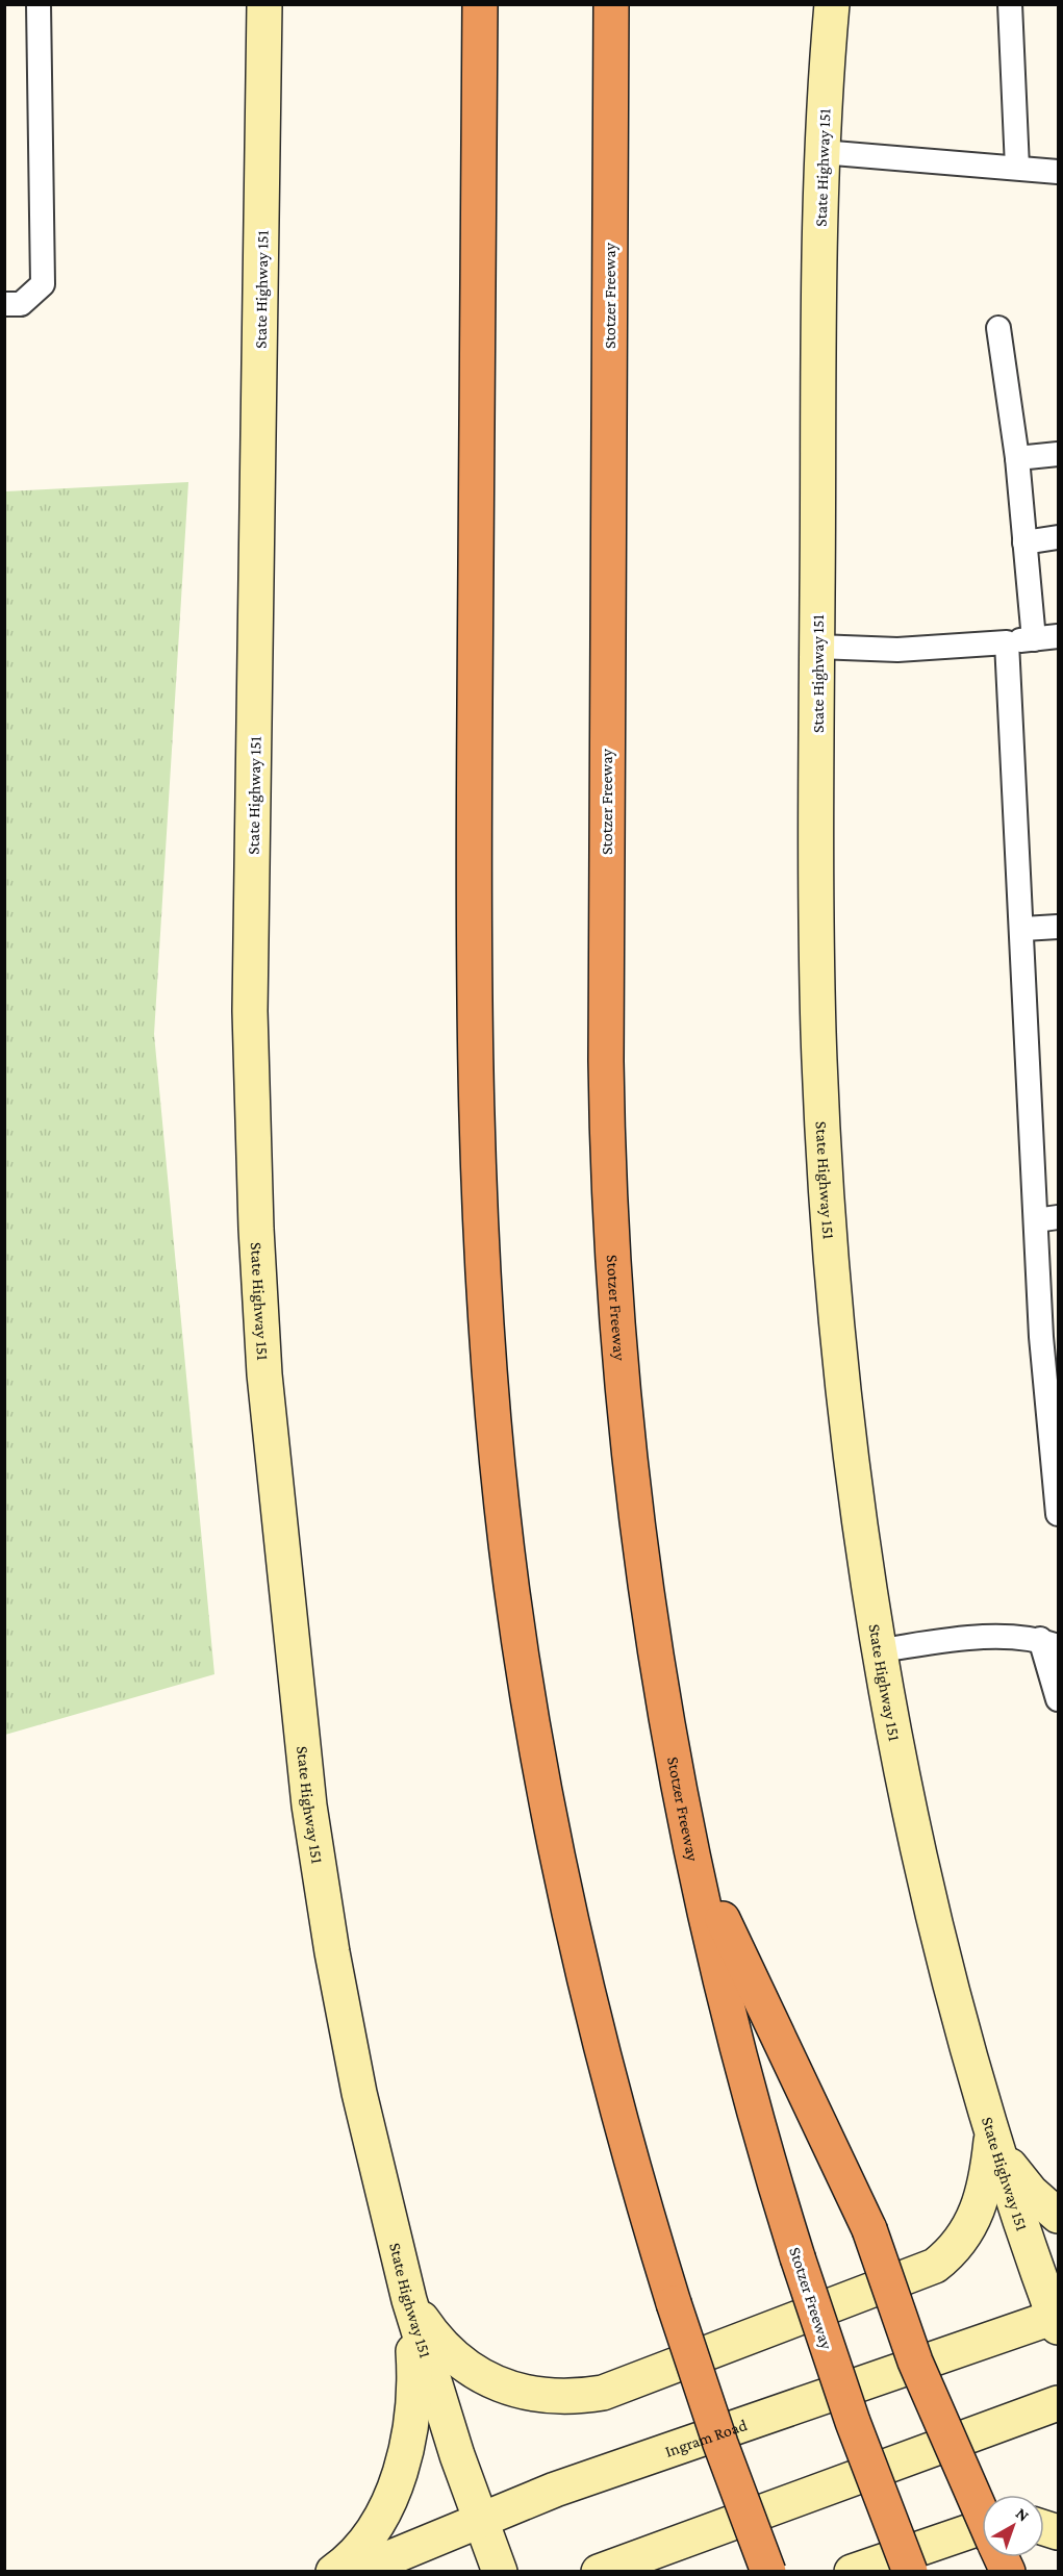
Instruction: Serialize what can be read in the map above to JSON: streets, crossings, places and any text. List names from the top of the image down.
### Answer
{
  "streets": {
    "highway": ["Stotzer Freeway"],
    "main road": ["State Highway 151", "Ingram Road"]
  },
  "crossings": [
    ["State Highway 151", "Ingram Road"]
  ],
  "north": "top right"
}
